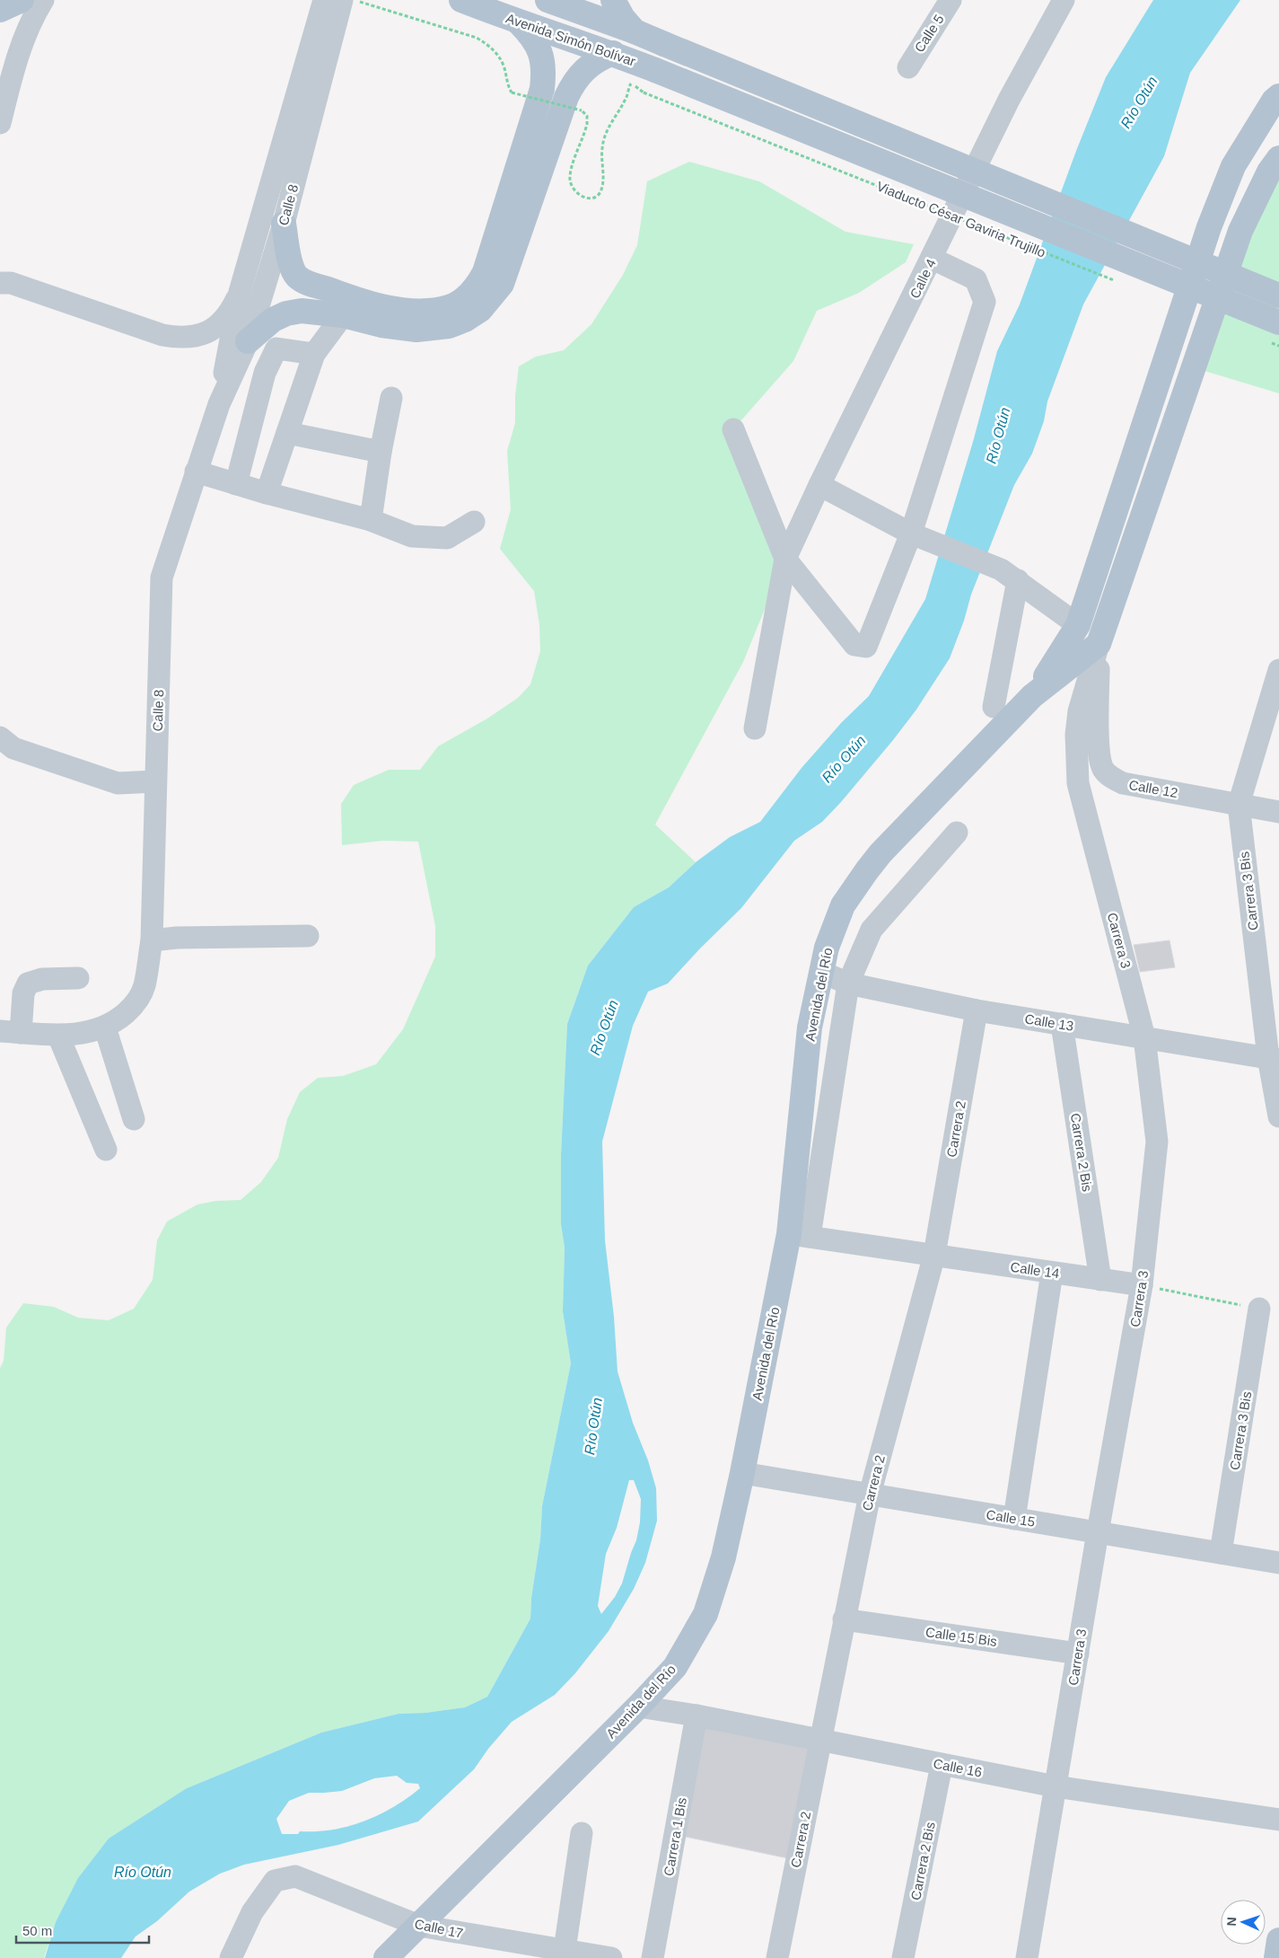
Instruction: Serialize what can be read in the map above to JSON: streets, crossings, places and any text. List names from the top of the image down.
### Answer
{
  "streets": {
    "main road": ["Avenida Simón Bolívar", "Viaducto César Gaviria Trujillo", "Avenida del Río"],
    "street": [
      "Calle 5",
      "Calle 8",
      "Calle 4",
      "Calle 12",
      "Carrera 3 Bis",
      "Carrera 3",
      "Calle 13",
      "Carrera 2",
      "Carrera 2 Bis",
      "Calle 14",
      "Calle 15",
      "Calle 15 Bis",
      "Calle 16",
      "Carrera 1 Bis",
      "Calle 17"
    ]
  },
  "crossings": [
    ["Avenida Simón Bolívar", "Viaducto César Gaviria Trujillo"],
    ["Calle 8", "Viaducto César Gaviria Trujillo"],
    ["Calle 12", "Carrera 3 Bis"],
    ["Calle 12", "Carrera 3"],
    ["Carrera 3 Bis", "Calle 13"],
    ["Carrera 3 Bis", "Calle 15"],
    ["Carrera 3", "Calle 13"],
    ["Carrera 3", "Calle 14"],
    ["Carrera 3", "Calle 15"],
    ["Carrera 3", "Calle 15 Bis"],
    ["Carrera 3", "Calle 16"],
    ["Avenida del Río", "Calle 13"],
    ["Avenida del Río", "Calle 14"],
    ["Avenida del Río", "Calle 15"],
    ["Avenida del Río", "Calle 16"],
    ["Avenida del Río", "Calle 17"],
    ["Calle 13", "Carrera 2"],
    ["Calle 13", "Carrera 2 Bis"],
    ["Carrera 2", "Calle 14"],
    ["Carrera 2", "Calle 15"],
    ["Carrera 2", "Calle 15 Bis"],
    ["Carrera 2", "Calle 16"],
    ["Carrera 2 Bis", "Calle 14"],
    ["Carrera 2 Bis", "Calle 16"],
    ["Calle 16", "Carrera 1 Bis"]
  ],
  "water": ["Río Otún"],
  "scale_bar": "50 m",
  "north": "left"
}
